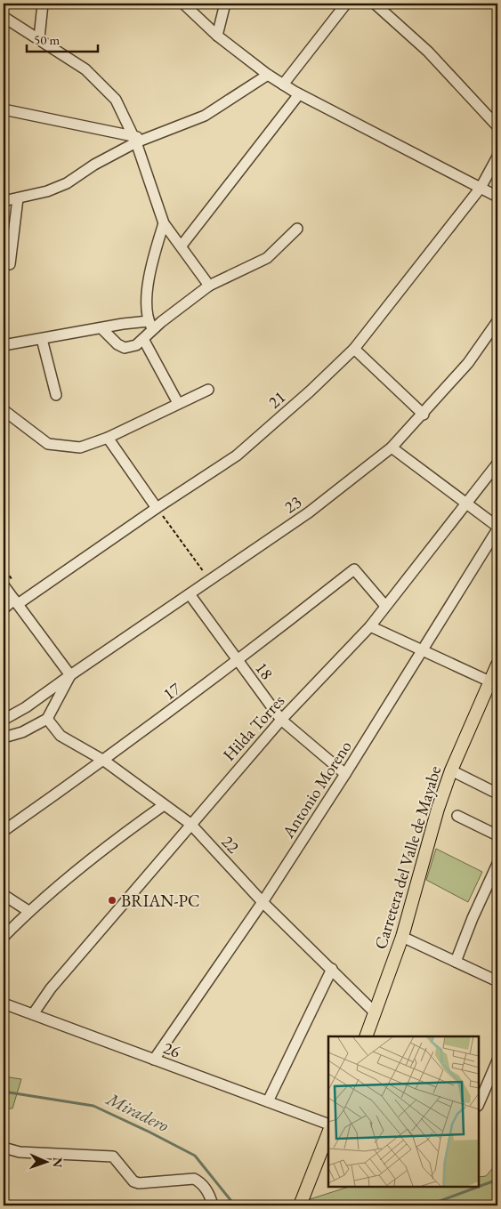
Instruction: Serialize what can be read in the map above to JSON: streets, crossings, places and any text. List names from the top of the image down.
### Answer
{
  "streets": {
    "main road": ["Carretera del Valle de Mayabe"],
    "street": [
      "21",
      "23",
      "18",
      "17",
      "Hilda Torres",
      "Antonio Moreno",
      "22",
      "26"
    ]
  },
  "crossings": [
    ["23", "18"],
    ["23", "22"],
    ["18", "17"],
    ["18", "Hilda Torres"],
    ["18", "Antonio Moreno"],
    ["17", "Hilda Torres"],
    ["17", "22"],
    ["Hilda Torres", "22"],
    ["Hilda Torres", "26"],
    ["Antonio Moreno", "22"],
    ["Antonio Moreno", "26"],
    ["22", "Carretera del Valle de Mayabe"]
  ],
  "water": ["Miradero"],
  "places": ["BRIAN-PC"],
  "scale_bar": "50 m",
  "north": "right"
}
